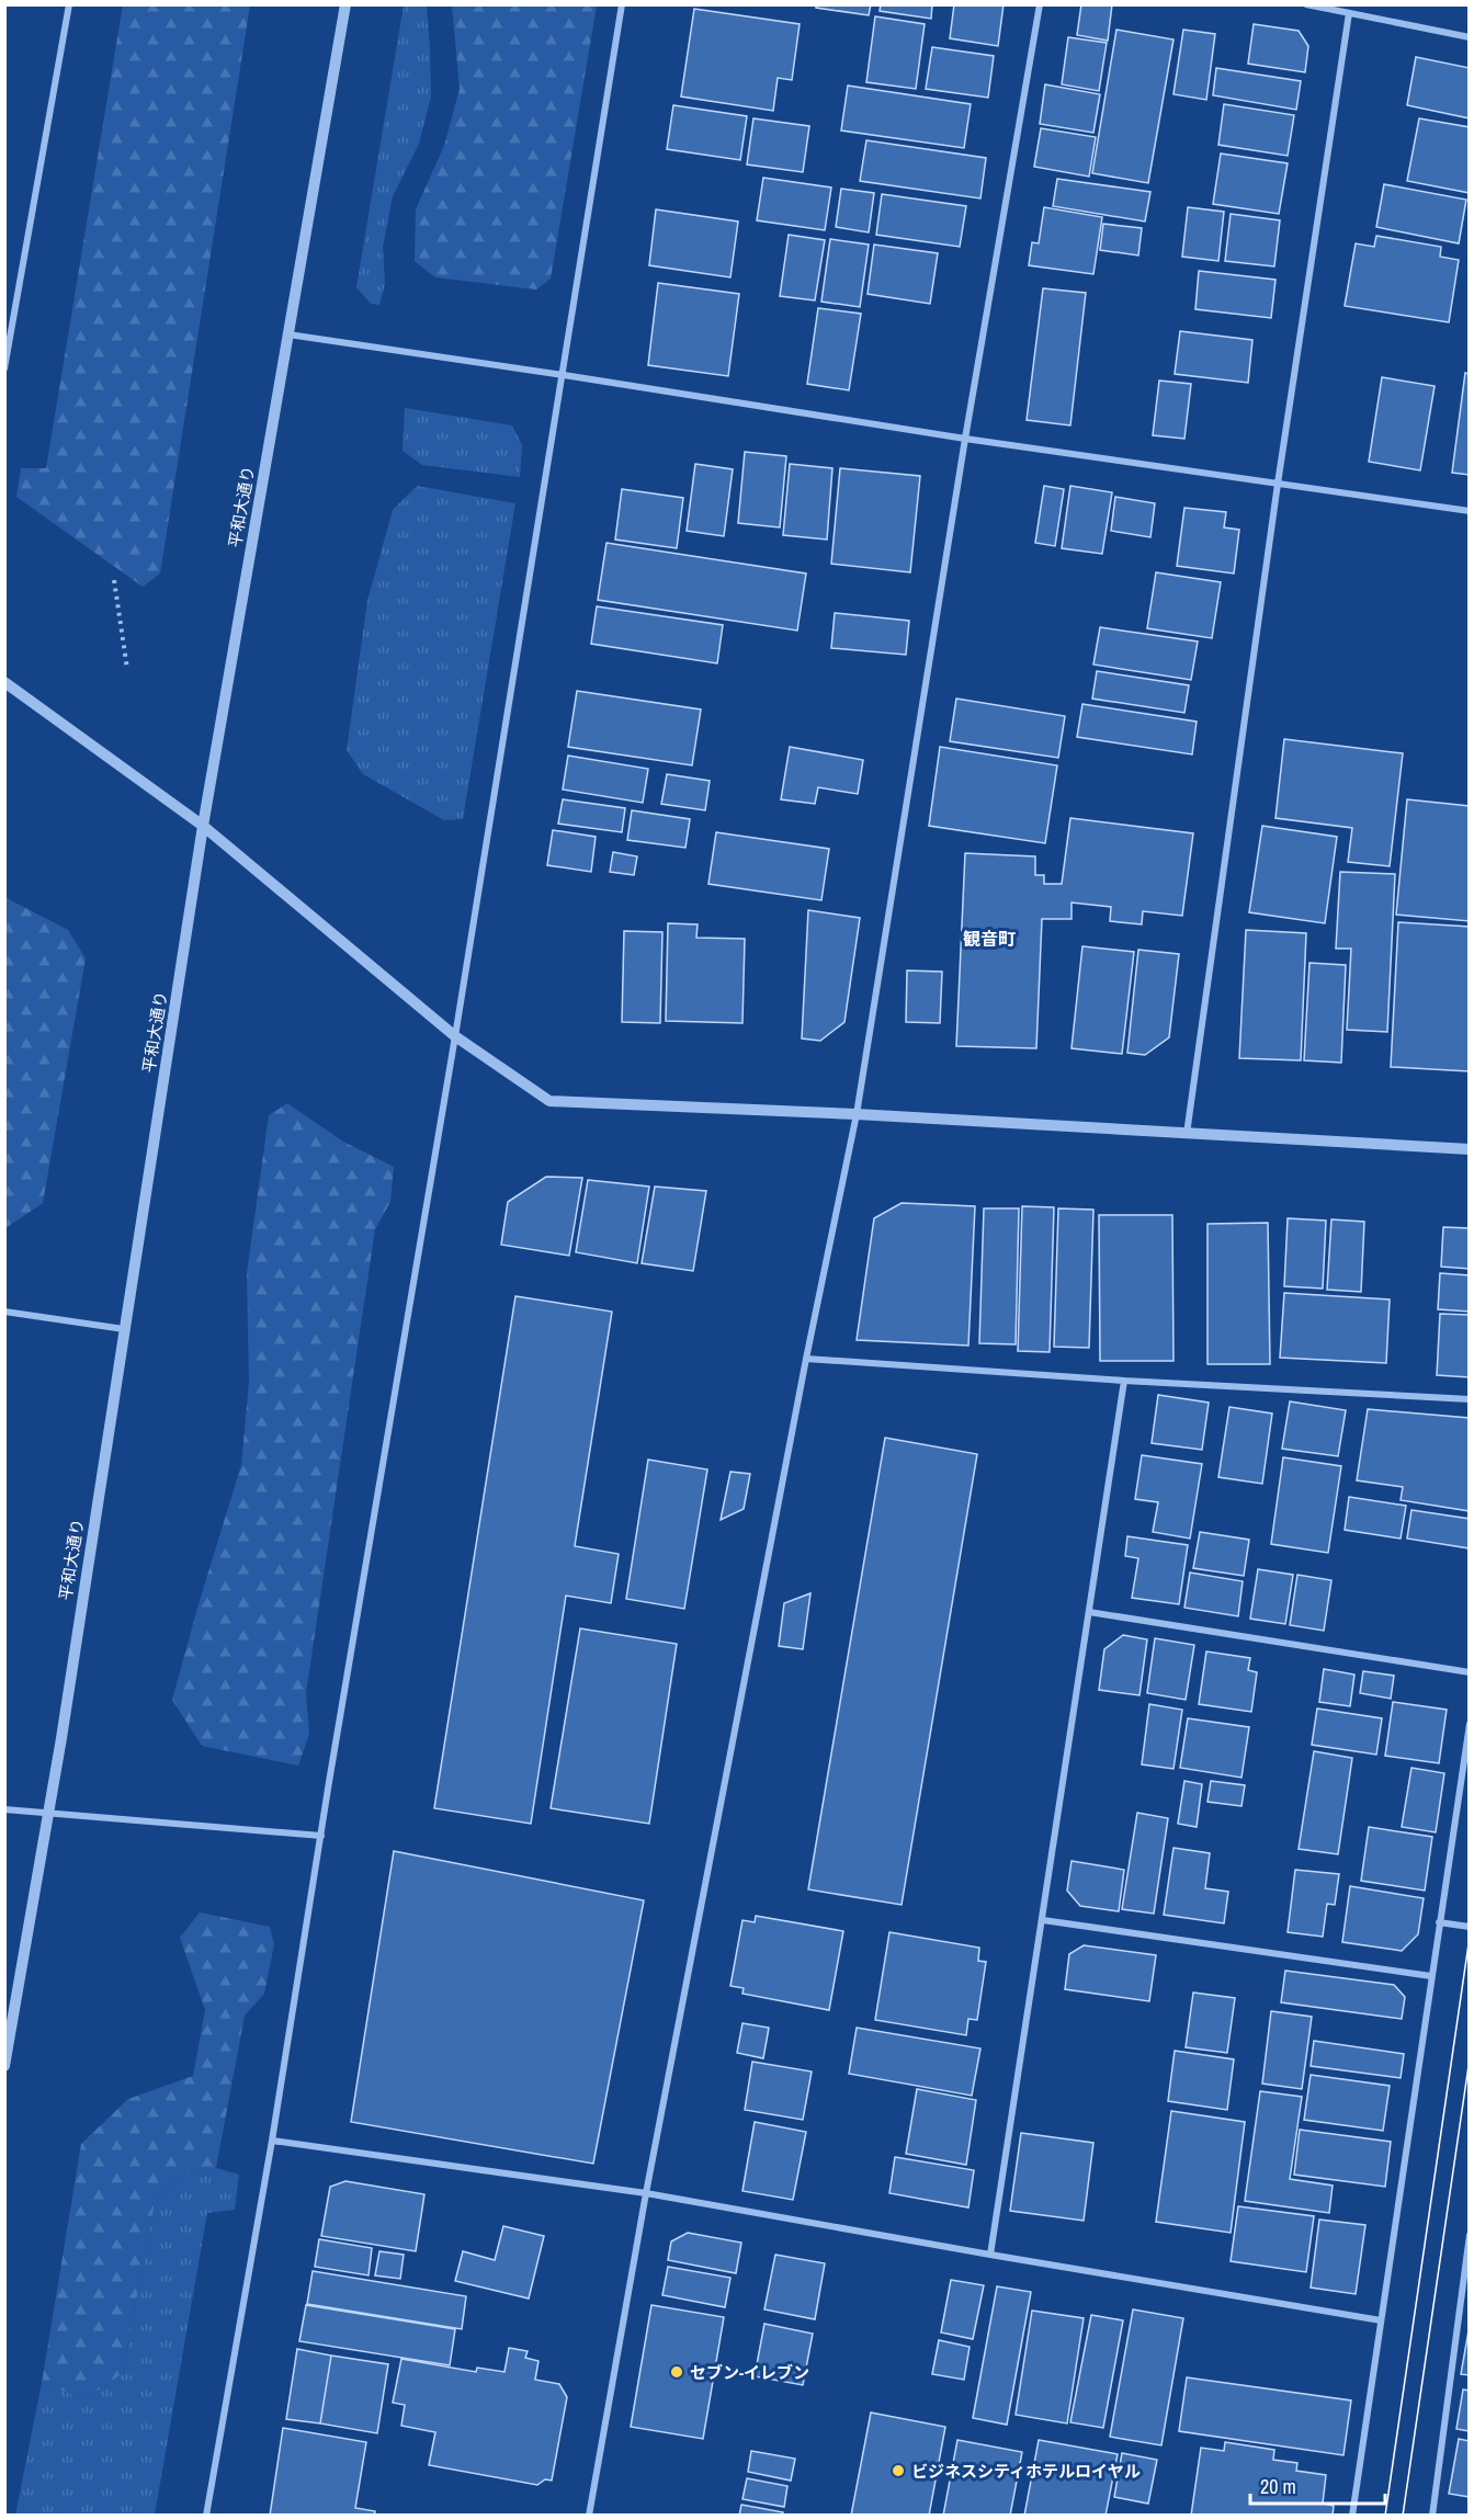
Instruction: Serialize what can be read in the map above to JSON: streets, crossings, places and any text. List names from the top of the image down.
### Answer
{
  "streets": {
    "street": ["平和大通り"]
  },
  "districts": ["観音町"],
  "places": ["セブン-イレブン", "ビジネスシティホテルロイヤル"],
  "scale_bar": "20 m"
}
